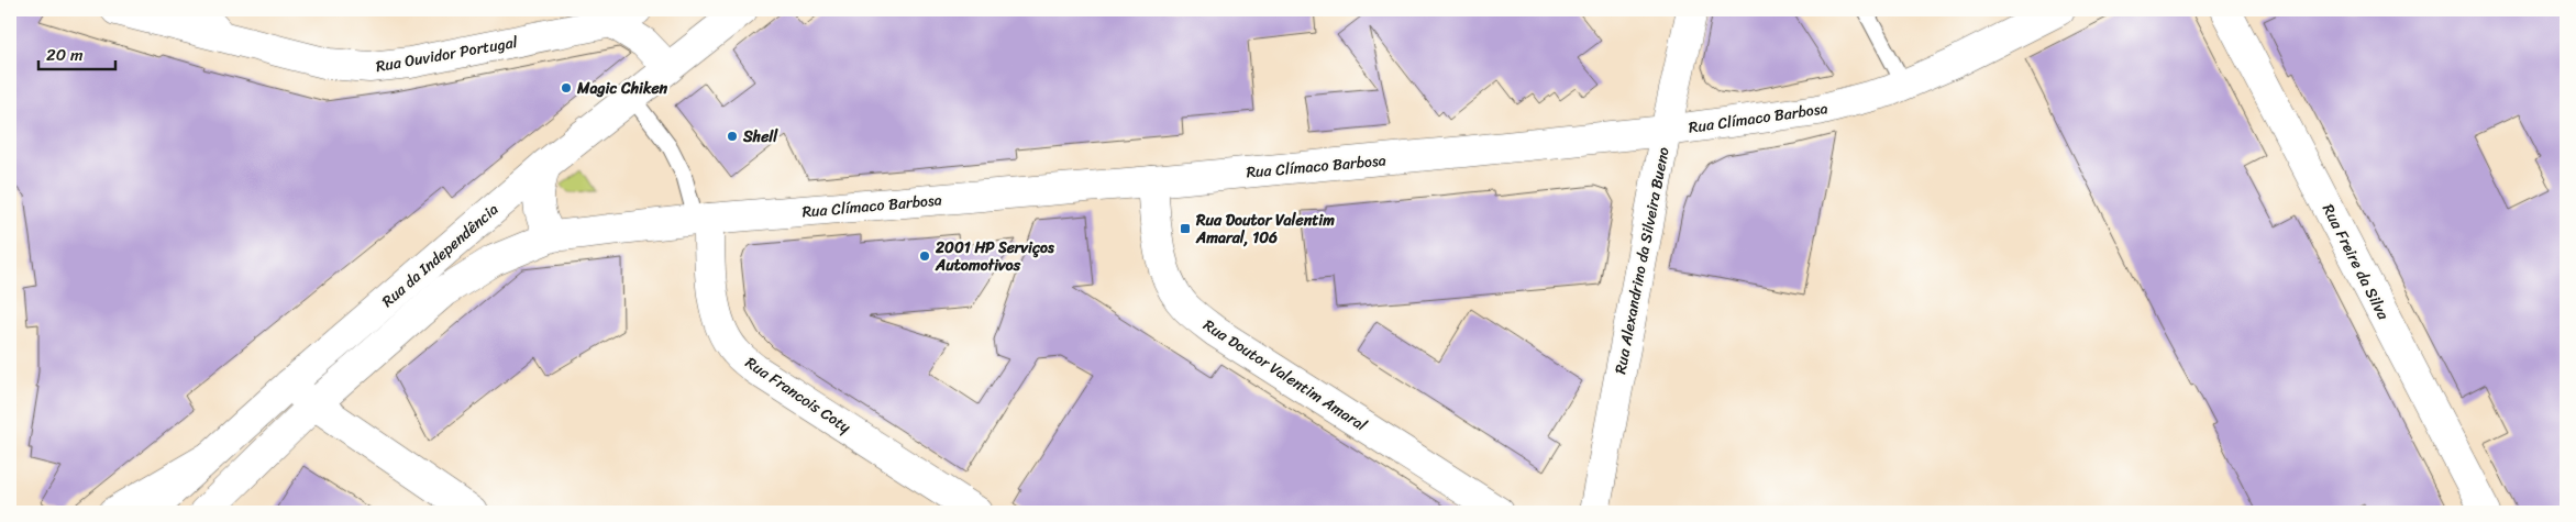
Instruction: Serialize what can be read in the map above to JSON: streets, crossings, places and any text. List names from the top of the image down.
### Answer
{
  "streets": {
    "main road": [
      "Rua Ouvidor Portugal",
      "Rua Clímaco Barbosa",
      "Rua da Independência",
      "Rua Alexandrino da Silveira Bueno",
      "Rua Freire da Silva",
      "Rua Doutor Valentim Amaral",
      "Rua Francois Coty"
    ]
  },
  "crossings": [
    ["Rua Ouvidor Portugal", "Rua da Independência"],
    ["Rua Clímaco Barbosa", "Rua da Independência"],
    ["Rua Clímaco Barbosa", "Rua Alexandrino da Silveira Bueno"],
    ["Rua Clímaco Barbosa", "Rua Doutor Valentim Amaral"],
    ["Rua Clímaco Barbosa", "Rua Francois Coty"]
  ],
  "places": {
    "other": ["Magic Chiken", "Shell", "2001 HP Serviços Automotivos"],
    "transit": ["Rua Doutor Valentim Amaral, 106"]
  },
  "scale_bar": "20 m"
}
